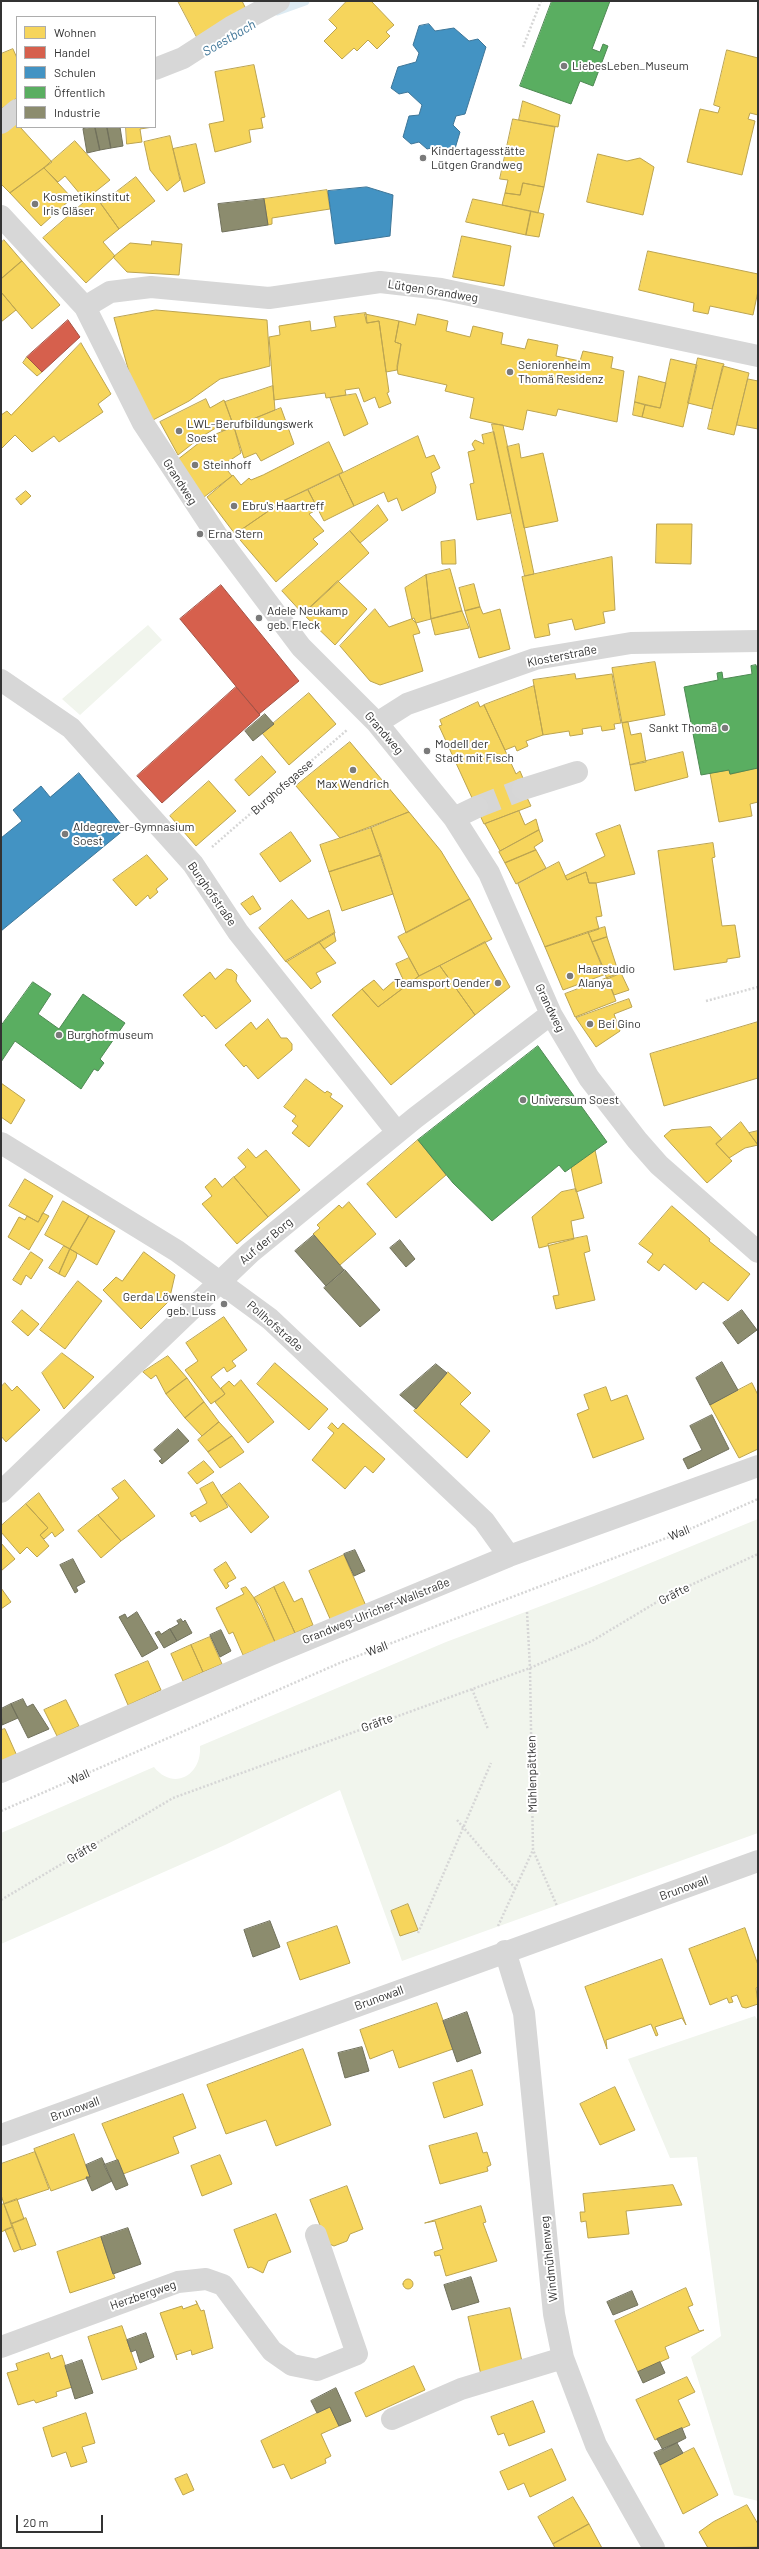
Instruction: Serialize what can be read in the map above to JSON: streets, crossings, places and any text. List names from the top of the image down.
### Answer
{
  "streets": {
    "street": [
      "Lütgen Grandweg",
      "Grandweg",
      "Klosterstraße",
      "Burghofstraße",
      "Auf der Borg",
      "Pollhofstraße",
      "Grandweg-Ulricher-Wallstraße",
      "Brunowall",
      "Windmühlenweg",
      "Herzbergweg"
    ],
    "path": [
      "Burghofsgasse",
      "Wall",
      "Gräfte",
      "Mühlenpättken"
    ]
  },
  "crossings": [
    ["Lütgen Grandweg", "Grandweg"],
    ["Grandweg", "Klosterstraße"],
    ["Grandweg", "Burghofsgasse"],
    ["Grandweg", "Auf der Borg"],
    ["Klosterstraße", "Burghofsgasse"],
    ["Burghofsgasse", "Burghofstraße"],
    ["Burghofstraße", "Auf der Borg"],
    ["Auf der Borg", "Pollhofstraße"],
    ["Pollhofstraße", "Grandweg-Ulricher-Wallstraße"],
    ["Gräfte", "Mühlenpättken"],
    ["Mühlenpättken", "Brunowall"],
    ["Brunowall", "Windmühlenweg"]
  ],
  "water": ["Soestbach"],
  "places": [
    "LiebesLeben_Museum",
    "Kindertagesstätte Lütgen Grandweg",
    "Kosmetikinstitut Iris Gläser",
    "Seniorenheim Thomä Residenz",
    "LWL-Berufbildungswerk Soest",
    "Steinhoff",
    "Ebru's Haartreff",
    "Erna Stern",
    "Adele Neukamp geb. Fleck",
    "Sankt Thomä",
    "Modell der Stadt mit Fisch",
    "Max Wendrich",
    "Aldegrever-Gymnasium Soest",
    "Haarstudio Alanya",
    "Teamsport Oender",
    "Bei Gino",
    "Burghofmuseum",
    "Universum Soest",
    "Gerda Löwenstein geb. Luss"
  ],
  "legend": [
    "Wohnen",
    "Handel",
    "Schulen",
    "Öffentlich",
    "Industrie"
  ],
  "scale_bar": "20 m"
}
